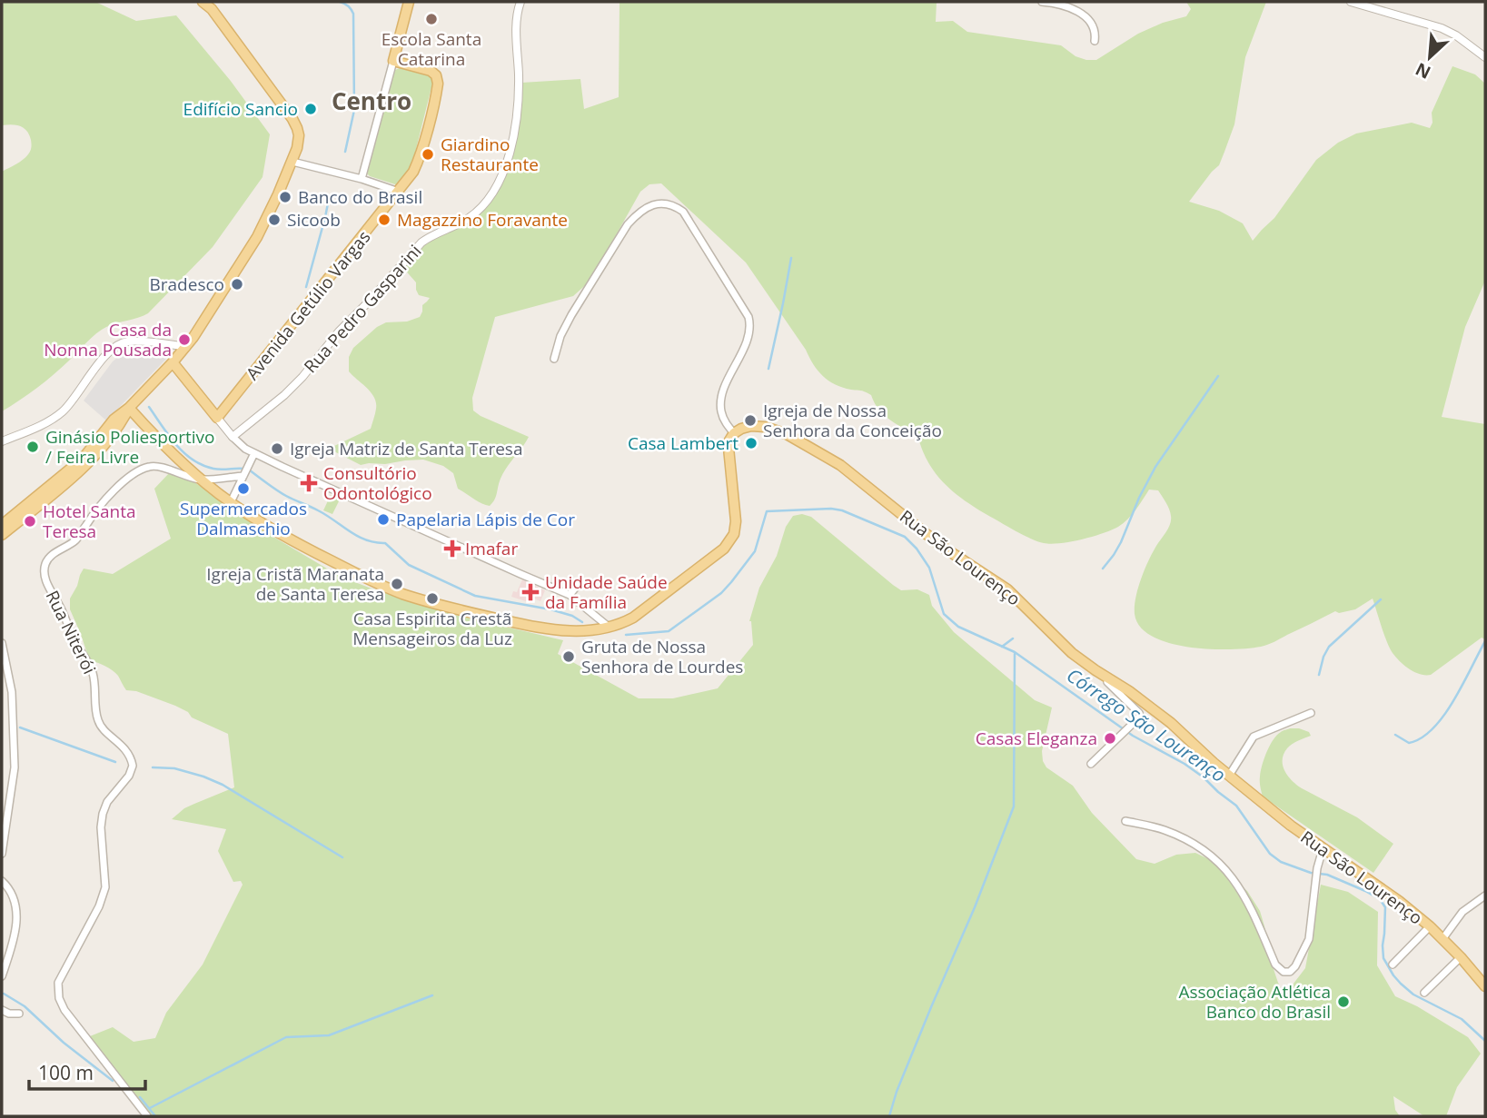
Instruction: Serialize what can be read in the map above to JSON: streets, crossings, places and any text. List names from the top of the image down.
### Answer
{
  "streets": {
    "main road": ["Avenida Getúlio Vargas", "Rua São Lourenço"],
    "street": ["Rua Pedro Gasparini", "Rua Niterói"]
  },
  "districts": ["Centro"],
  "water": ["Córrego São Lourenço"],
  "places": {
    "other": [
      "Escola Santa Catarina",
      "Edifício Sancio",
      "Giardino Restaurante",
      "Banco do Brasil",
      "Sicoob",
      "Magazzino Foravante",
      "Bradesco",
      "Casa da Nonna Pousada",
      "Igreja de Nossa Senhora da Conceição",
      "Casa Lambert",
      "Ginásio Poliesportivo / Feira Livre",
      "Igreja Matriz de Santa Teresa",
      "Supermercados Dalmaschio",
      "Papelaria Lápis de Cor",
      "Hotel Santa Teresa",
      "Igreja Cristã Maranata de Santa Teresa",
      "Casa Espirita Crestã Mensageiros da Luz",
      "Gruta de Nossa Senhora de Lourdes",
      "Casas Eleganza",
      "Associação Atlética Banco do Brasil"
    ],
    "health": ["Consultório Odontológico", "Imafar", "Unidade Saúde da Família"]
  },
  "scale_bar": "100 m",
  "north": "bottom left"
}
